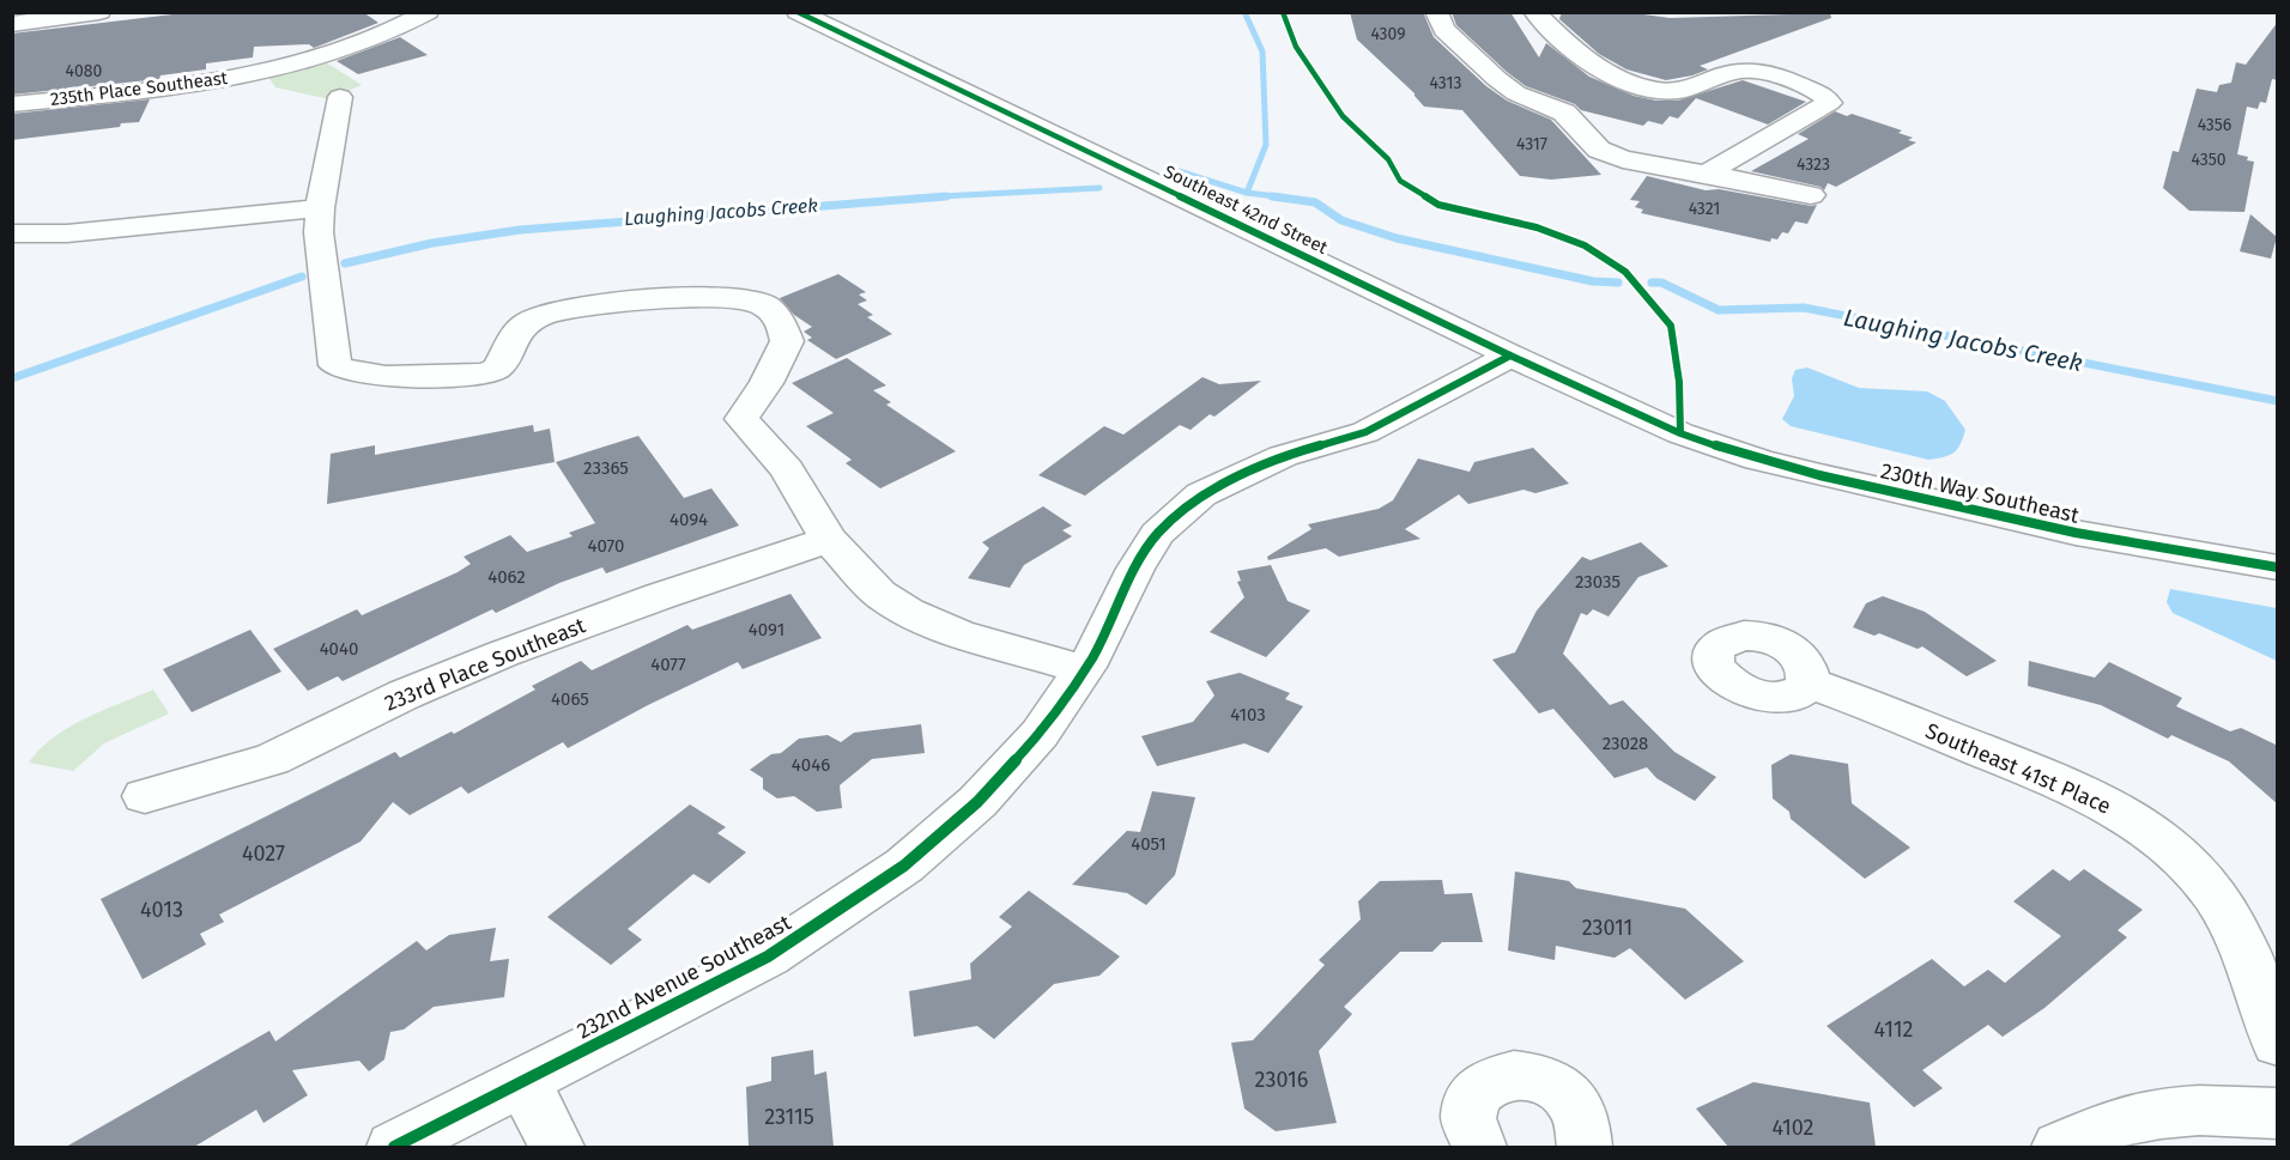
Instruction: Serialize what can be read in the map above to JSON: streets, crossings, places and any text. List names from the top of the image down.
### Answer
{
  "streets": {
    "street": [
      "235th Place Southeast",
      "Southeast 42nd Street",
      "230th Way Southeast",
      "233rd Place Southeast",
      "Southeast 41st Place",
      "232nd Avenue Southeast"
    ]
  },
  "crossings": [
    ["Southeast 42nd Street", "230th Way Southeast"],
    ["Southeast 42nd Street", "232nd Avenue Southeast"]
  ],
  "water": ["Laughing Jacobs Creek"],
  "house_numbers": [
    "4309",
    "4080",
    "4313",
    "4356",
    "4317",
    "4350",
    "4323",
    "4321",
    "23365",
    "4094",
    "4070",
    "4062",
    "23035",
    "4091",
    "4040",
    "4077",
    "4065",
    "4103",
    "23028",
    "4046",
    "4051",
    "4027",
    "4013",
    "23011",
    "4112",
    "23016",
    "23115",
    "4102"
  ]
}
